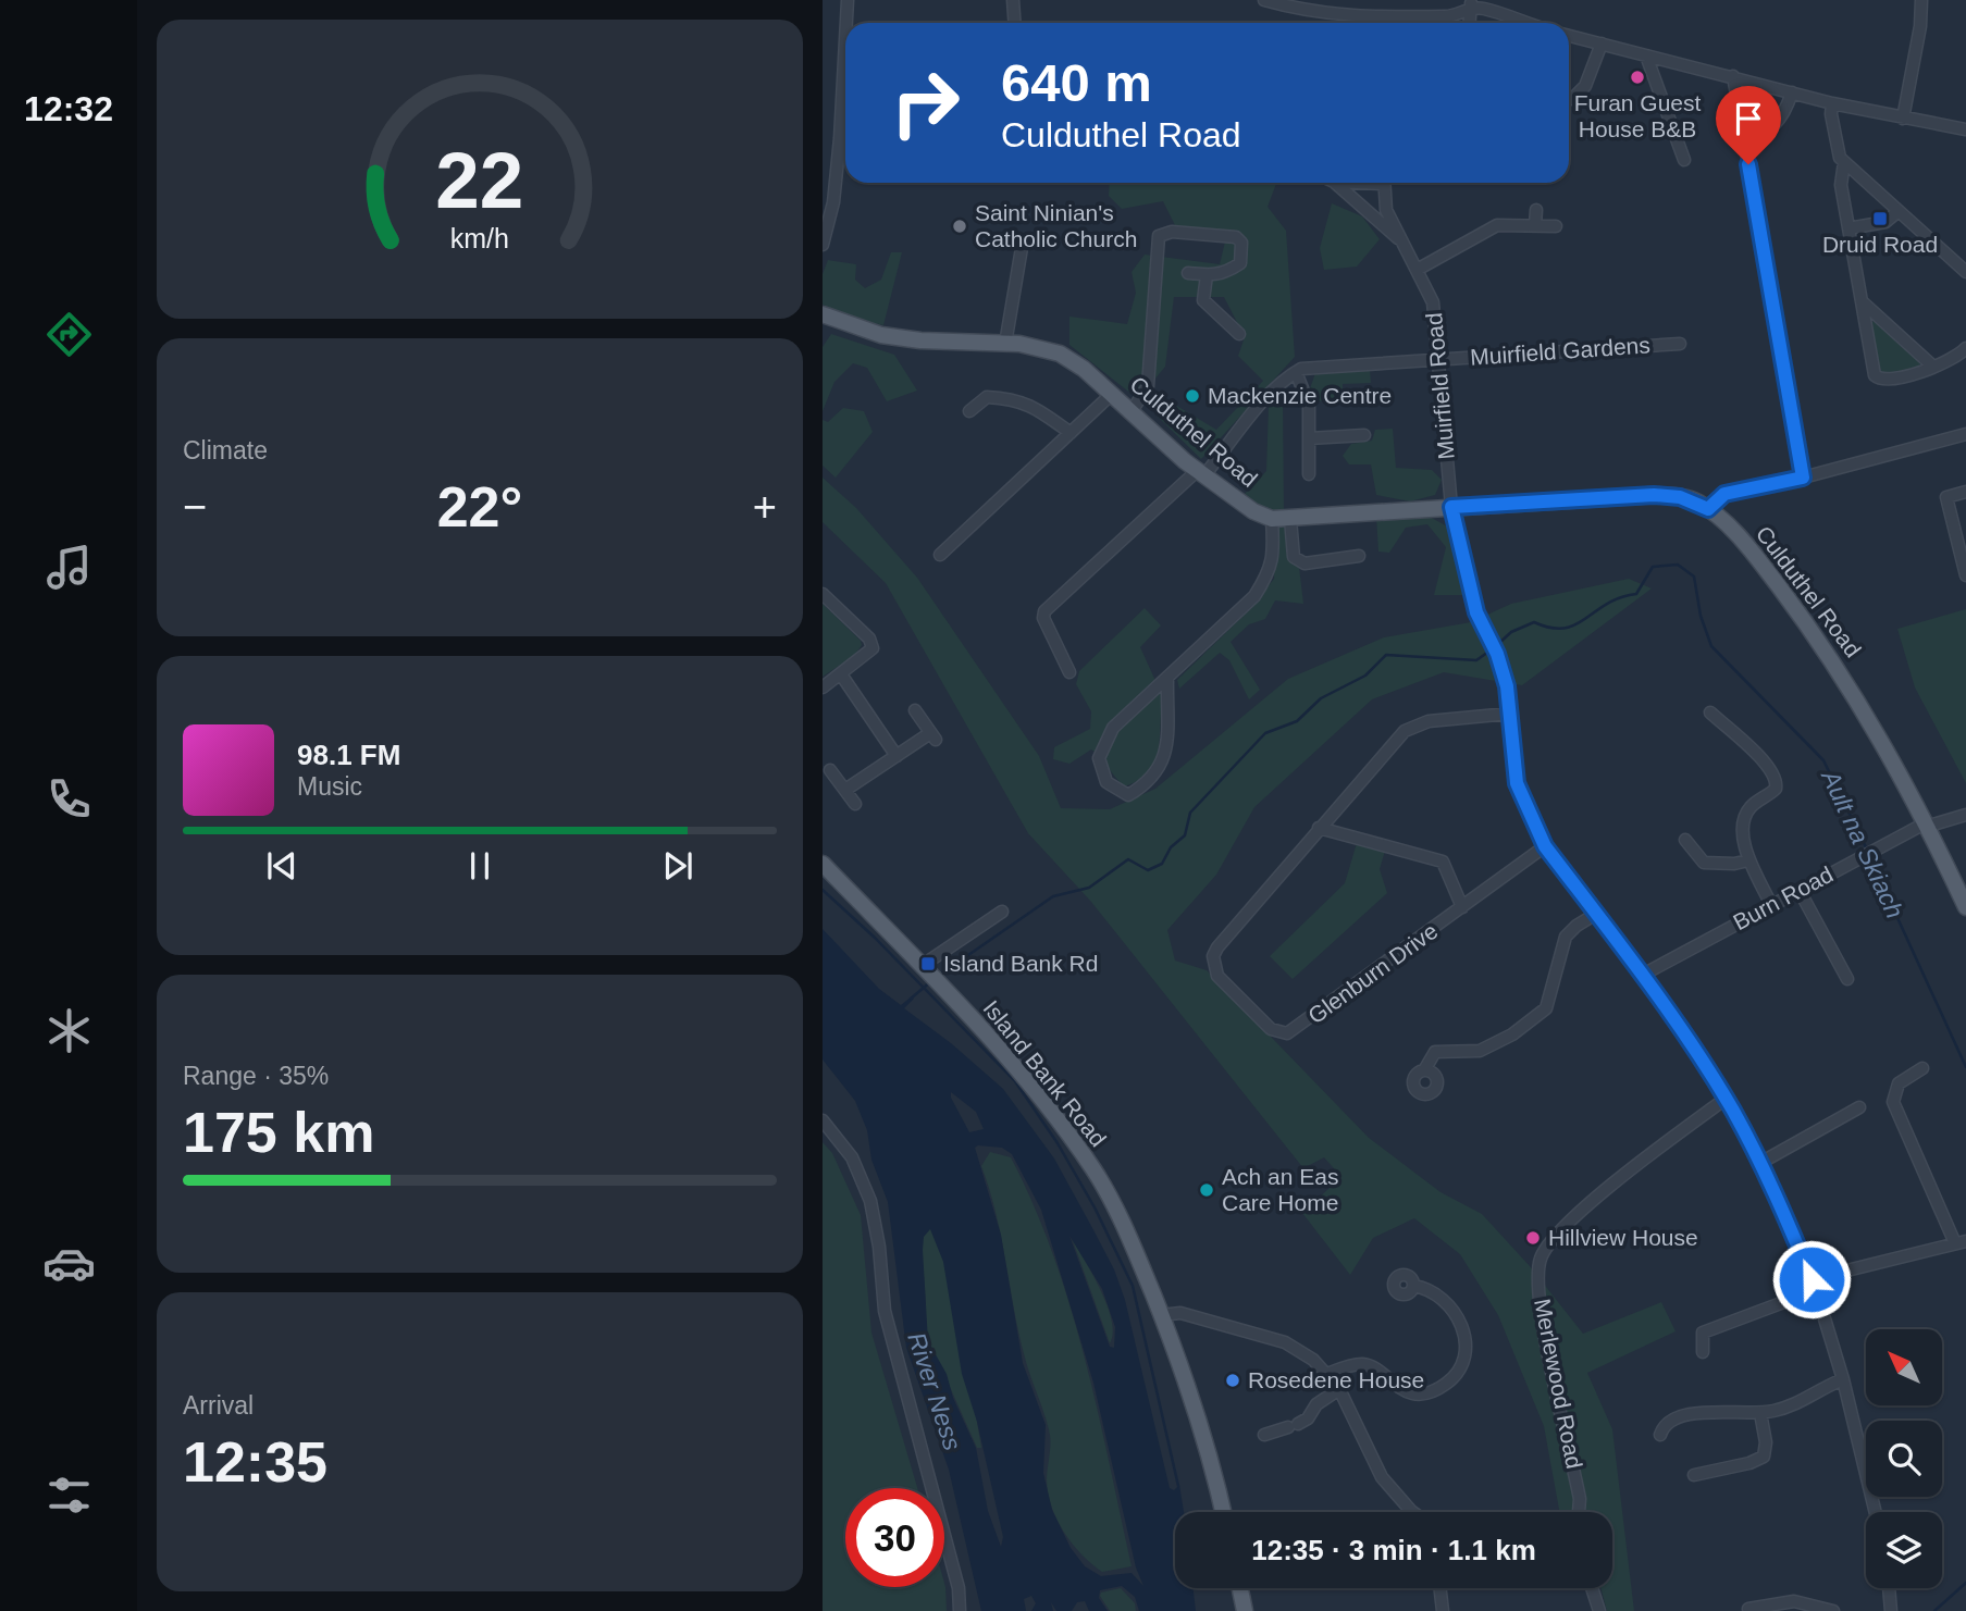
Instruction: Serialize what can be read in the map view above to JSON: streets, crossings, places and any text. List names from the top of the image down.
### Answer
{
  "streets": {
    "main road": ["Culduthel Road", "Island Bank Road"],
    "street": [
      "Muirfield Gardens",
      "Muirfield Road",
      "Burn Road",
      "Glenburn Drive",
      "Merlewood Road"
    ]
  },
  "crossings": [
    ["Muirfield Gardens", "Muirfield Road"],
    ["Muirfield Road", "Culduthel Road"],
    ["Muirfield Road", "Burn Road"],
    ["Muirfield Road", "Glenburn Drive"],
    ["Muirfield Road", "Merlewood Road"],
    ["Culduthel Road", "Burn Road"]
  ],
  "water": ["Ault na Skiach", "River Ness"],
  "places": {
    "other": [
      "Furan Guest House B&B",
      "Saint Ninian's Catholic Church",
      "Mackenzie Centre",
      "Ach an Eas Care Home",
      "Hillview House",
      "Rosedene House"
    ],
    "transit": ["Druid Road", "Island Bank Rd"]
  },
  "north": "top left",
  "page": {
    "tabs": "12:32",
    "turn": ["640 m", "Culduthel Road"],
    "tile": [
      "Climate",
      ["Range · 35%", "175 km"],
      ["Arrival", "12:35"]
    ],
    "heat": ["−", "22°", "+"],
    "song": ["98.1 FM", "Music"],
    "limit": "30",
    "trip": "12:35 · 3 min · 1.1 km",
    "gauge": ["22", "km/h"]
  }
}
